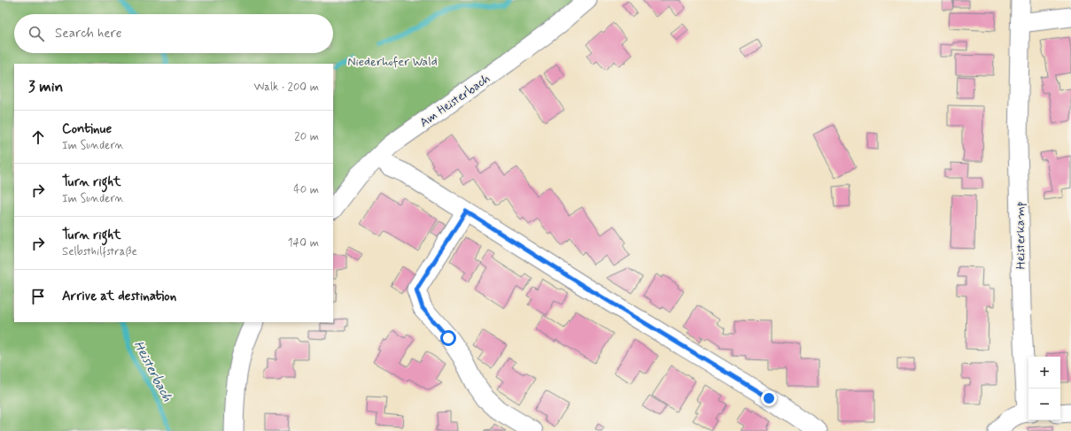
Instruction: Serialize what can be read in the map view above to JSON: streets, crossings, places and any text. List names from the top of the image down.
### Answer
{
  "streets": {
    "street": ["Am Heisterbach", "Heisterkamp"]
  },
  "water": ["Heisterbach"],
  "parks": ["Niederhofer Wald"],
  "page": {
    "search": "Search here",
    "heading": ["3 min", "Walk · 200 m"],
    "list": [
      ["Continue", "Im Sundern", "20 m"],
      ["Turn right", "Im Sundern", "40 m"],
      ["Turn right", "Selbsthilfstraße", "140 m"],
      "Arrive at destination"
    ],
    "map_buttons": ["+", "−"]
  }
}
